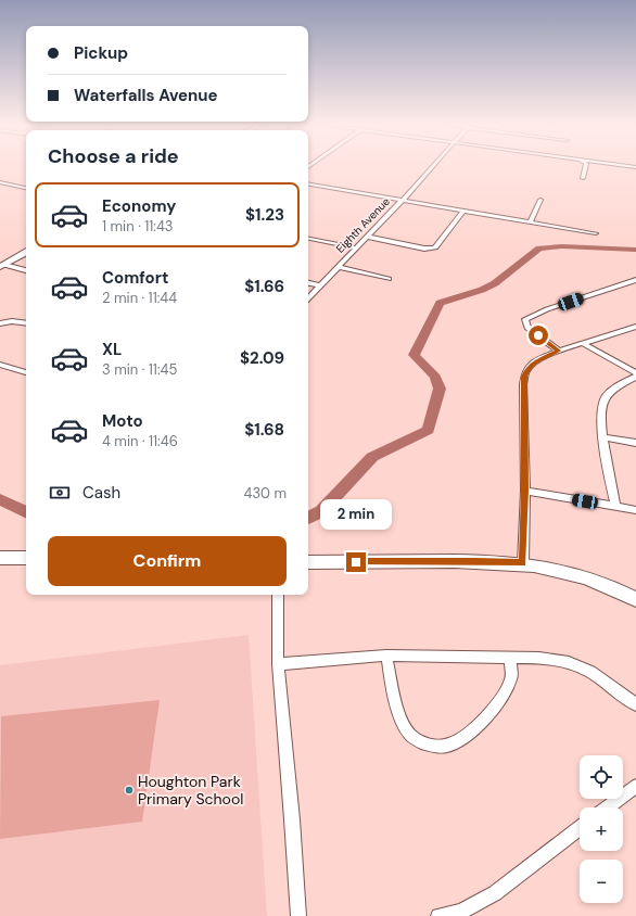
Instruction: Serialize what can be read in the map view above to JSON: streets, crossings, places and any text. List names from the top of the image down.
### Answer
{
  "streets": {
    "street": ["Eighth Avenue"]
  },
  "places": ["Houghton Park Primary School"],
  "page": {
    "banner": ["Pickup", "Waterfalls Avenue"],
    "heading": "Choose a ride",
    "list": [
      {
        "name": "Economy",
        "note": "1 min · 11:43",
        "value": "$1.23"
      },
      {
        "name": "Comfort",
        "note": "2 min · 11:44",
        "value": "$1.66"
      },
      {
        "name": "XL",
        "note": "3 min · 11:45",
        "value": "$2.09"
      },
      {
        "name": "Moto",
        "note": "4 min · 11:46",
        "value": "$1.68"
      }
    ],
    "pay": ["Cash", "430 m"],
    "bubble": "2 min",
    "buttons": "Confirm",
    "map_buttons": ["+", "−"]
  }
}
